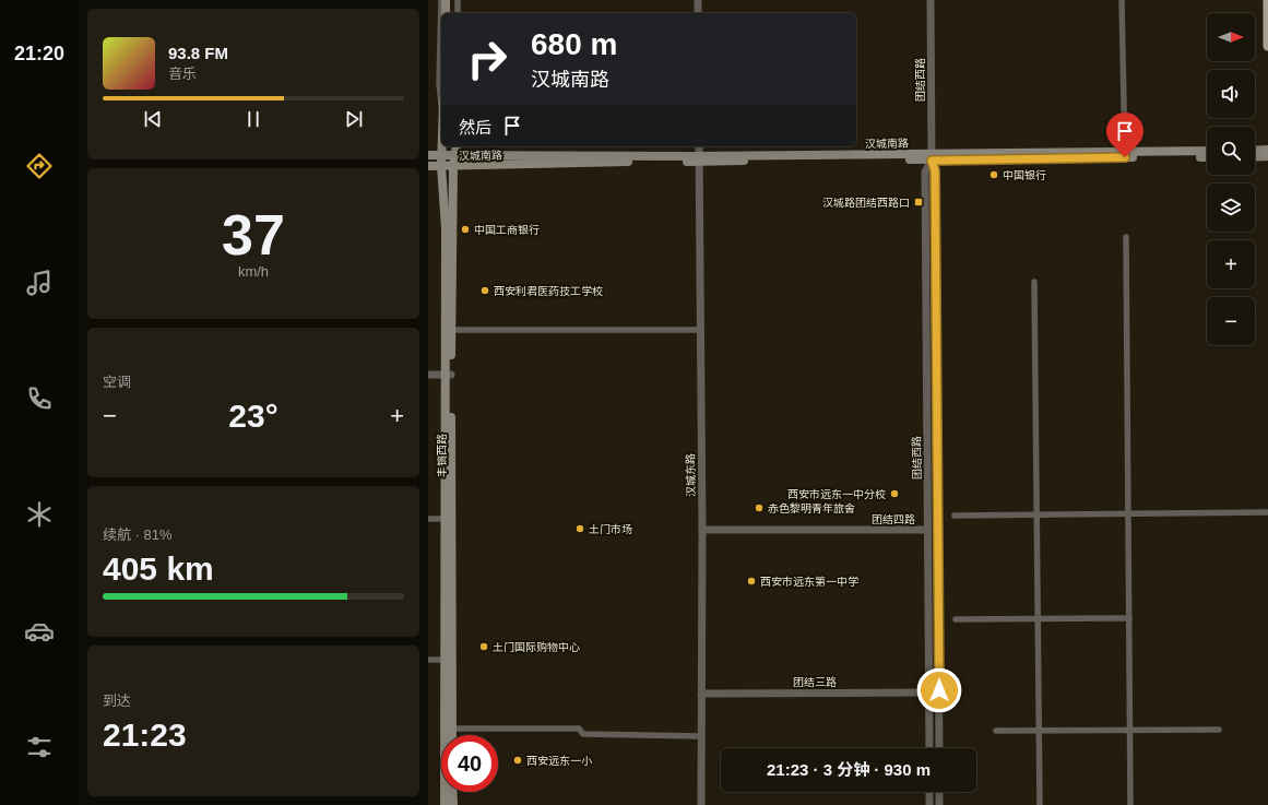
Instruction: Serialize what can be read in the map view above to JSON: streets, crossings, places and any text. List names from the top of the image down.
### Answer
{
  "streets": {
    "main road": ["汉城南路", "丰镐西路"],
    "street": [
      "团结西路",
      "汉城东路",
      "团结四路",
      "团结三路"
    ]
  },
  "crossings": [
    ["团结西路", "汉城南路"],
    ["团结西路", "团结四路"],
    ["团结西路", "团结三路"],
    ["汉城南路", "丰镐西路"],
    ["汉城南路", "汉城东路"],
    ["汉城东路", "团结四路"],
    ["汉城东路", "团结三路"]
  ],
  "places": {
    "other": [
      "中国银行",
      "中国工商银行",
      "西安利君医药技工学校",
      "西安市远东一中分校",
      "赤色黎明青年旅舍",
      "土门市场",
      "西安市远东第一中学",
      "土门国际购物中心",
      "西安远东一小"
    ],
    "transit": ["汉城路团结西路口"]
  },
  "north": "right",
  "page": {
    "tabs": "21:20",
    "map_buttons": ["+", "−"],
    "turn": ["680 m", "汉城南路"],
    "song": ["93.8 FM", "音乐"],
    "then": "然后",
    "tile": [
      ["37", "km/h"],
      "空调",
      ["续航 · 81%", "405 km"],
      ["到达", "21:23"]
    ],
    "heat": ["−", "23°", "+"],
    "limit": "40",
    "trip": "21:23 · 3 分钟 · 930 m"
  }
}
